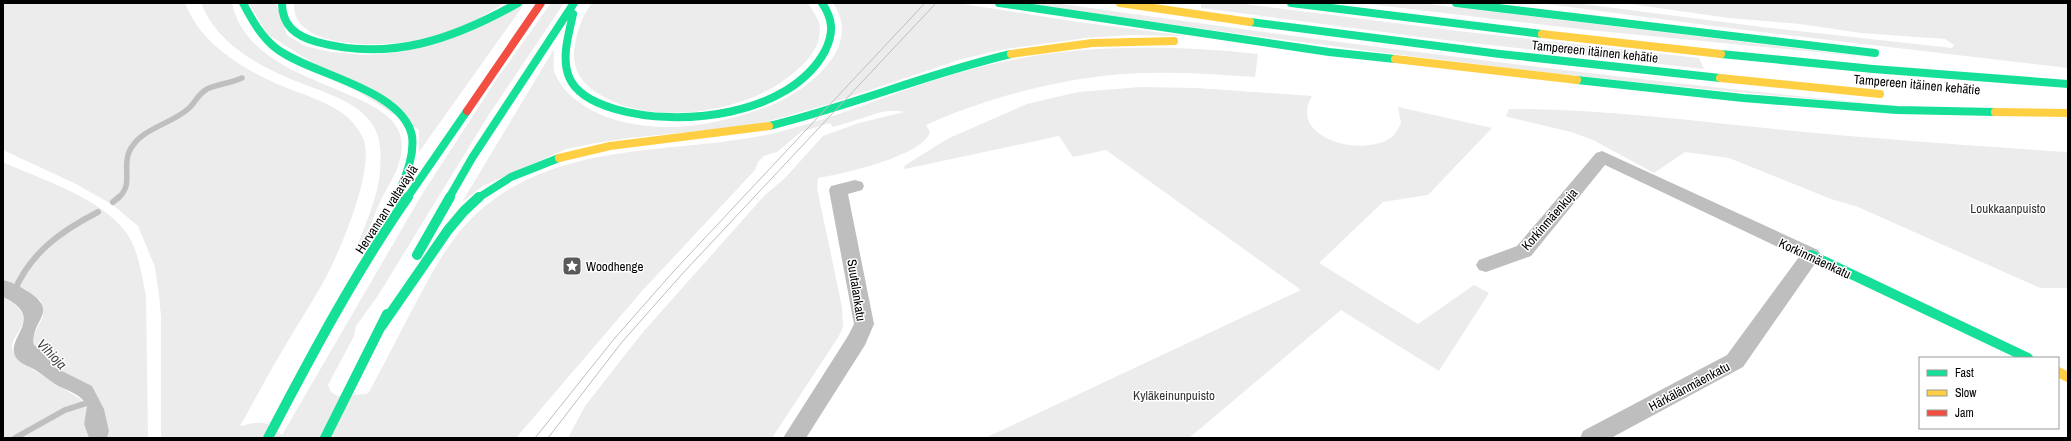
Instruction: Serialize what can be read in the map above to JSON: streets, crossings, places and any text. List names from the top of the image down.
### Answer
{
  "streets": {
    "main road": ["Tampereen itäinen kehätie", "Hervannan valtaväylä", "Korkinmäenkatu"],
    "street": ["Korkinmäenkuja", "Suutalankatu", "Härkälänmäenkatu"]
  },
  "crossings": [
    ["Korkinmäenkuja", "Korkinmäenkatu"],
    ["Korkinmäenkatu", "Härkälänmäenkatu"]
  ],
  "water": ["Vihioja"],
  "parks": ["Loukkaanpuisto", "Kyläkeinunpuisto"],
  "places": {
    "place": ["Woodhenge"]
  },
  "legend": ["Fast", "Slow", "Jam"]
}
